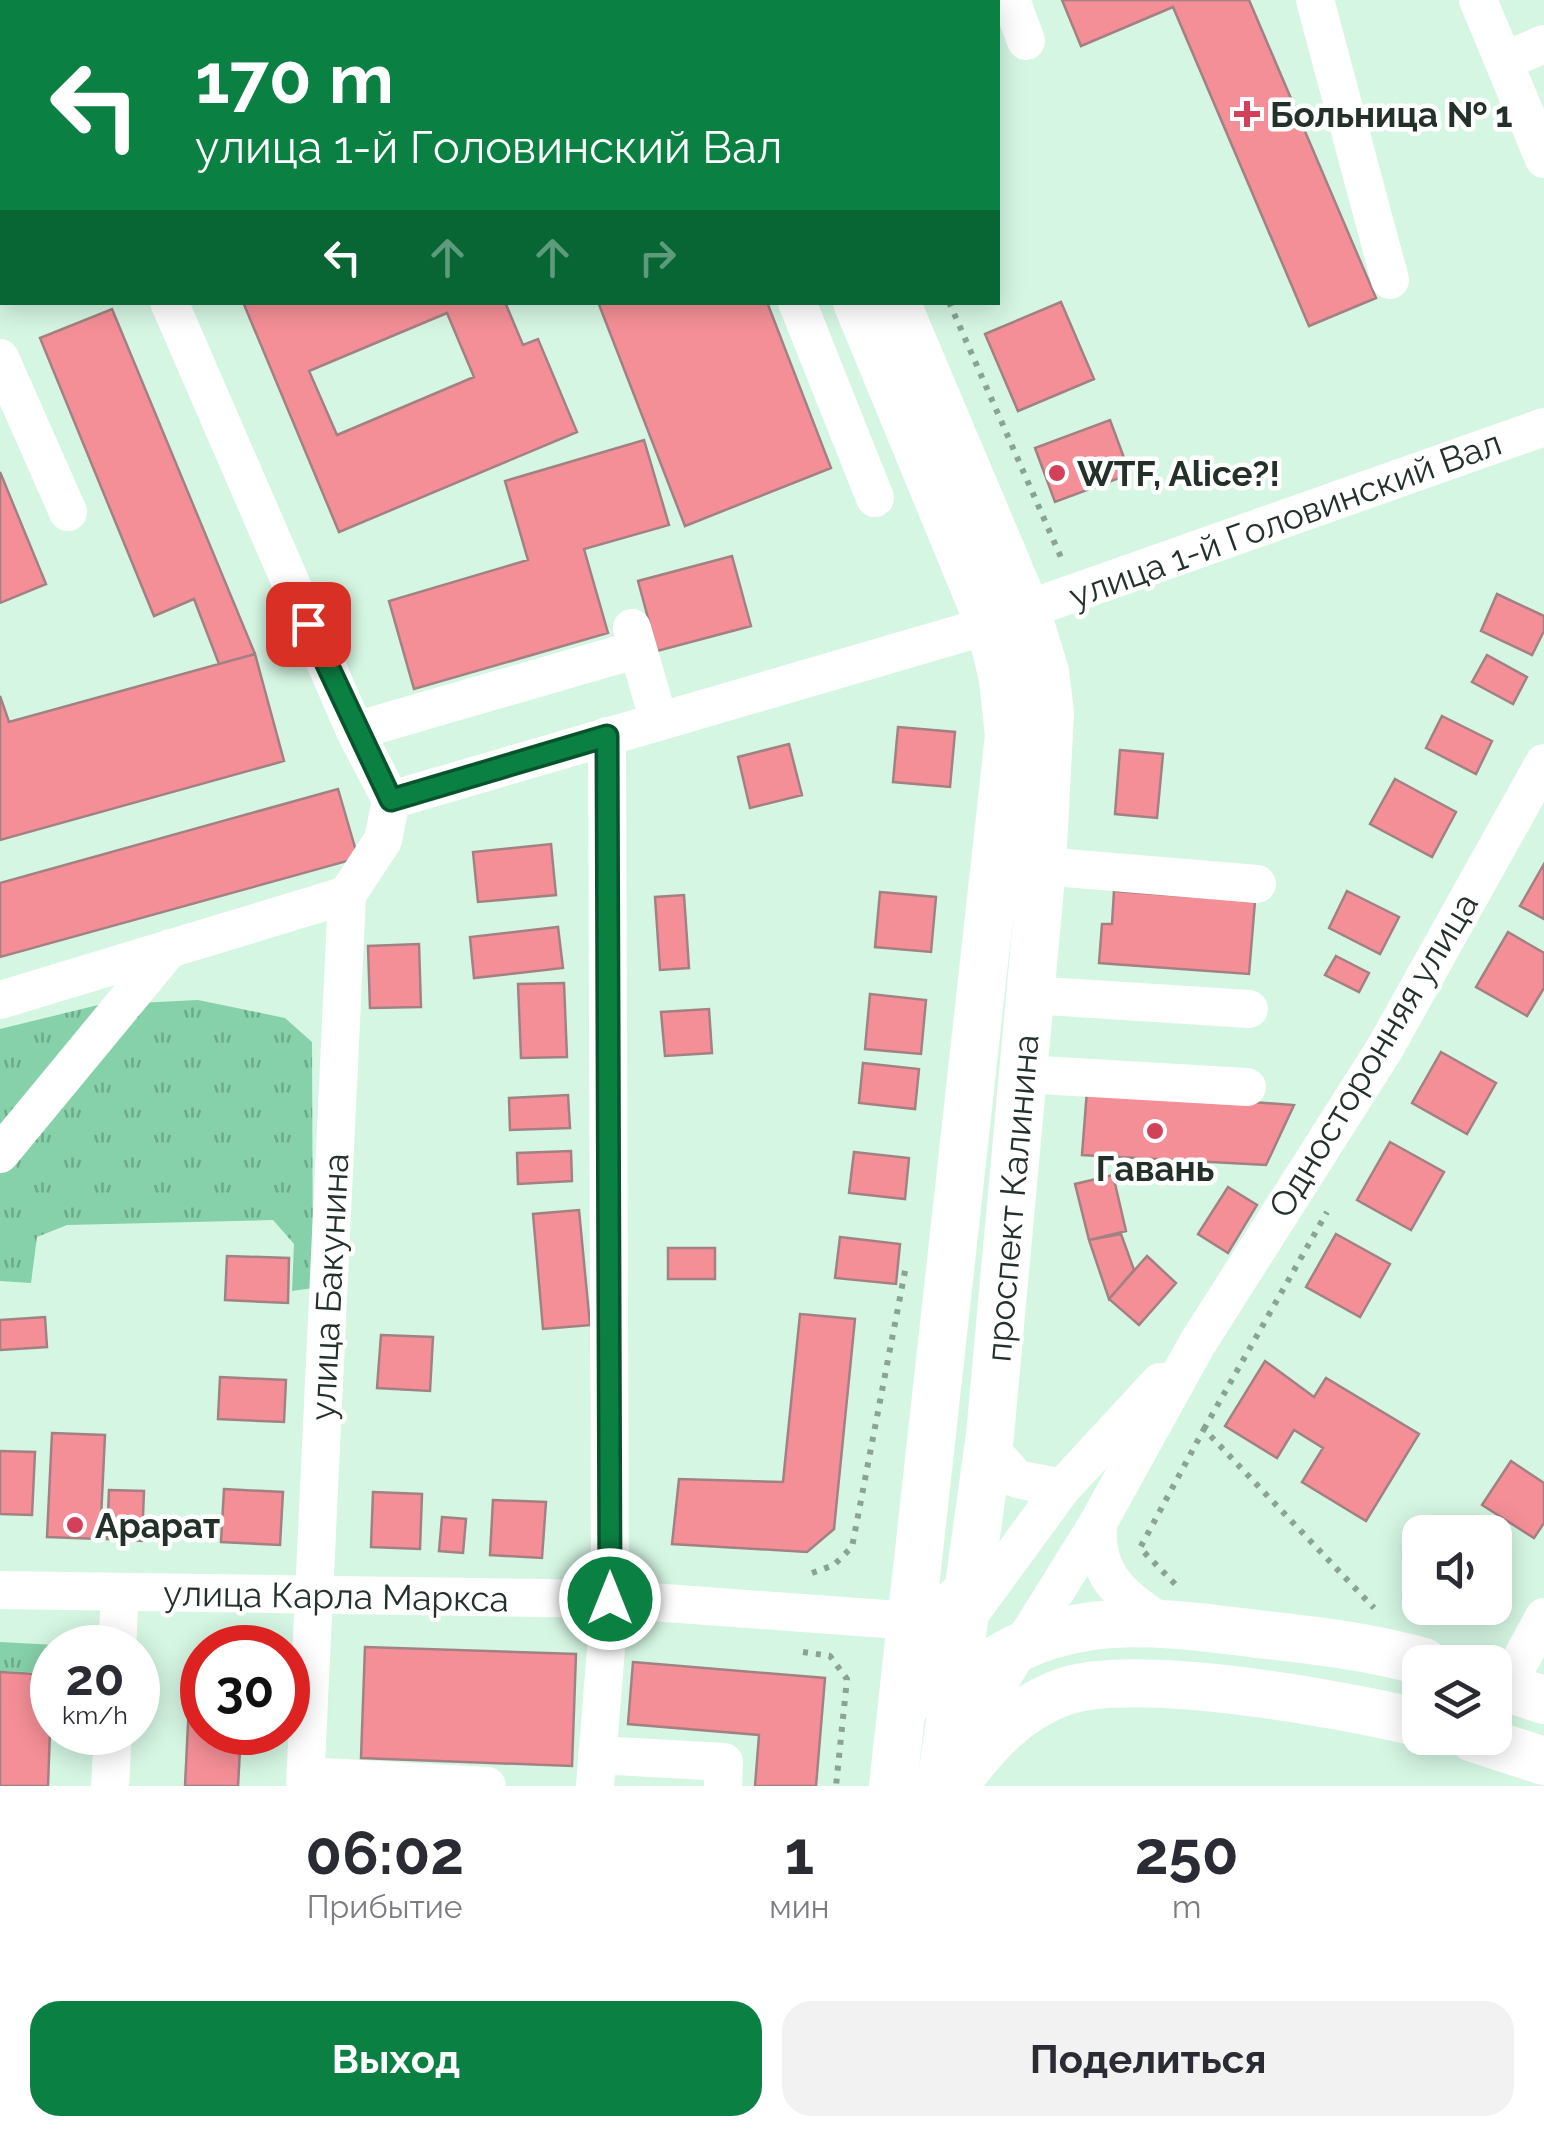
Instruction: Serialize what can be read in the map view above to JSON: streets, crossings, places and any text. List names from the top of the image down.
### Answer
{
  "streets": {
    "main road": ["проспект Калинина"],
    "street": [
      "улица 1-й Головинский Вал",
      "Односторонняя улица",
      "улица Бакунина",
      "улица Карла Маркса"
    ]
  },
  "crossings": [
    ["улица 1-й Головинский Вал", "проспект Калинина"],
    ["Односторонняя улица", "проспект Калинина"],
    ["Односторонняя улица", "улица Карла Маркса"],
    ["проспект Калинина", "улица Карла Маркса"],
    ["улица Бакунина", "улица Карла Маркса"]
  ],
  "places": {
    "health": ["Больница № 1"],
    "other": ["WTF, Alice?!", "Гавань", "Арарат"]
  },
  "page": {
    "turn": ["170 m", "улица 1-й Головинский Вал"],
    "speed": "20 km/h",
    "limit": "30",
    "eta": [
      "06:02",
      "Прибытие",
      "1",
      "мин",
      "250",
      "m"
    ],
    "buttons": ["Выход", "Поделиться"]
  }
}
